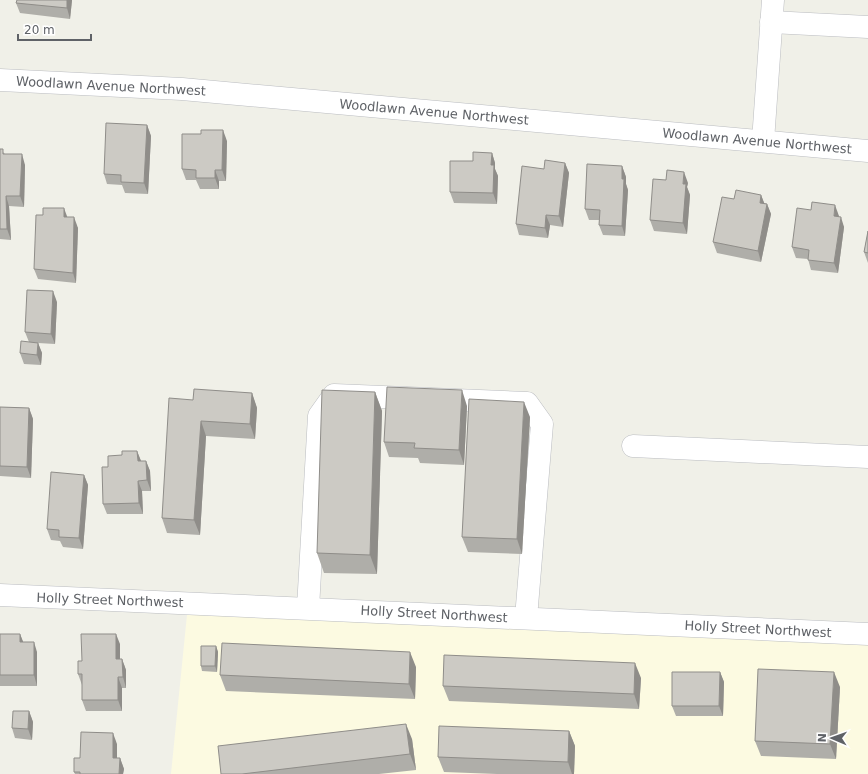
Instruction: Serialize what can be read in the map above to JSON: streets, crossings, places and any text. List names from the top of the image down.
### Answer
{
  "streets": {
    "street": ["Woodlawn Avenue Northwest", "Holly Street Northwest"]
  },
  "scale_bar": "20 m",
  "north": "left"
}
